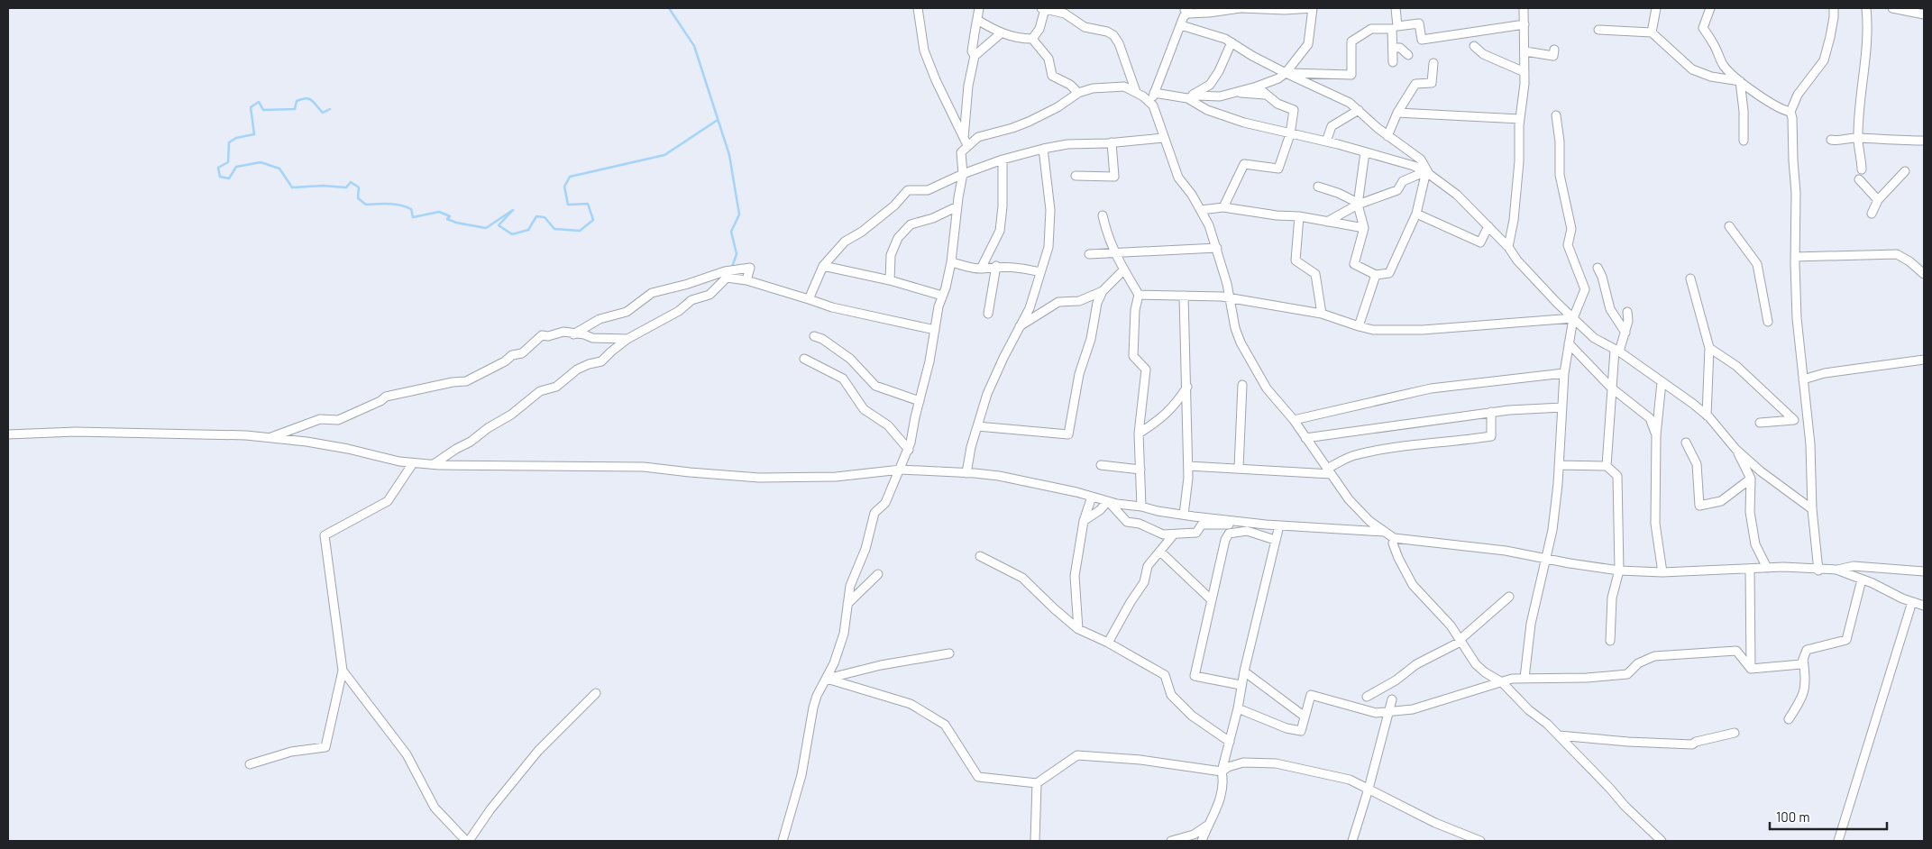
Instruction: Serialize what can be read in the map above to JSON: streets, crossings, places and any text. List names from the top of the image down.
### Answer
{
  "scale_bar": "100 m"
}
